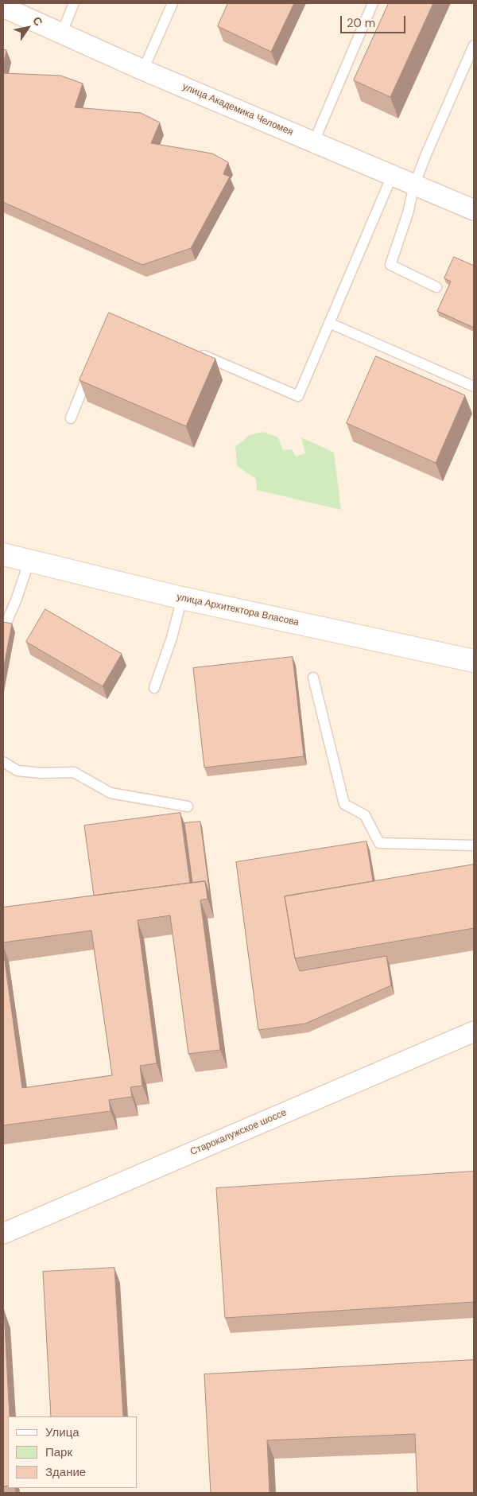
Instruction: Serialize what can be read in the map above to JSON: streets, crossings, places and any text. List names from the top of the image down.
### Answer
{
  "streets": {
    "street": ["улица Академика Челомея", "улица Архитектора Власова", "Старокалужское шоссе"]
  },
  "legend": ["Улица", "Парк", "Здание"],
  "scale_bar": "20 m",
  "north": "top right"
}
